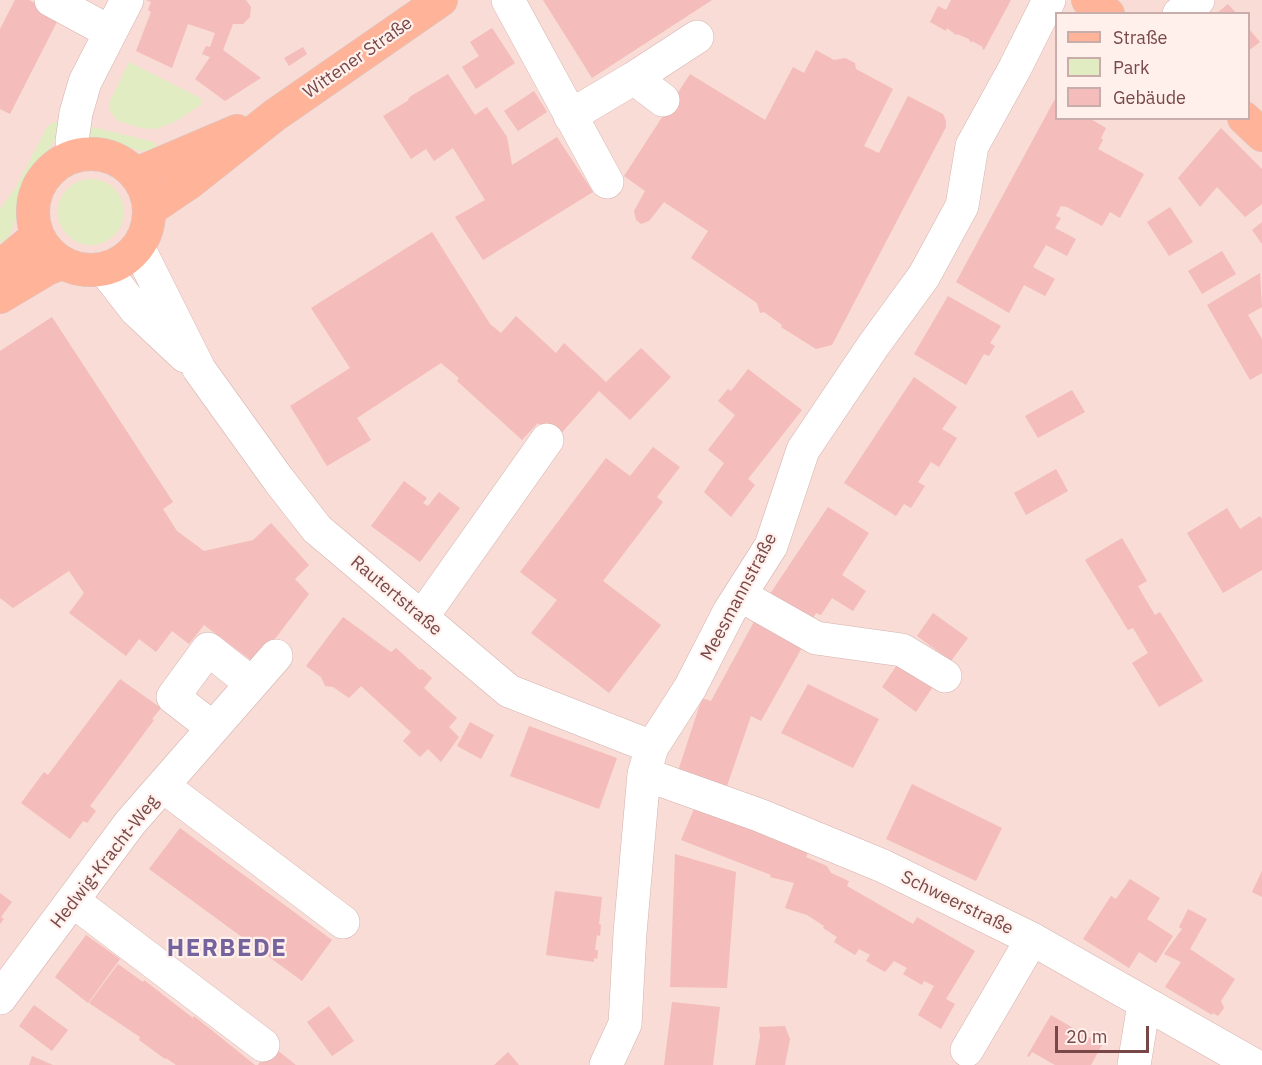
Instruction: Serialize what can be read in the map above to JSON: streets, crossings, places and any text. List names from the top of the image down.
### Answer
{
  "streets": {
    "main road": ["Wittener Straße"],
    "street": [
      "Rautertstraße",
      "Meesmannstraße",
      "Hedwig-Kracht-Weg",
      "Schweerstraße"
    ]
  },
  "crossings": [
    ["Wittener Straße", "Rautertstraße"],
    ["Rautertstraße", "Meesmannstraße"],
    ["Rautertstraße", "Schweerstraße"],
    ["Meesmannstraße", "Schweerstraße"]
  ],
  "districts": ["HERBEDE"],
  "legend": ["Straße", "Park", "Gebäude"],
  "scale_bar": "20 m"
}
